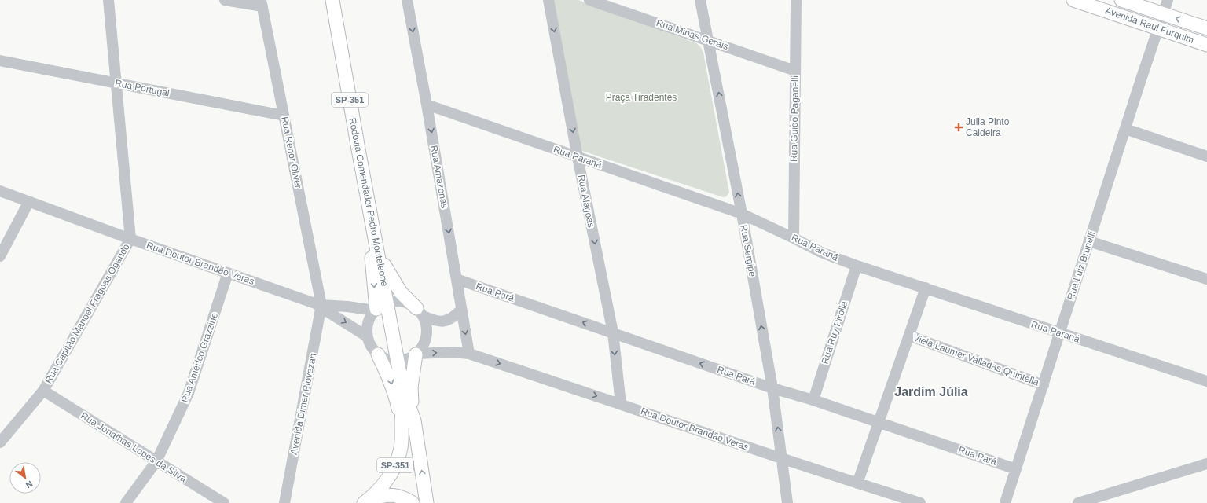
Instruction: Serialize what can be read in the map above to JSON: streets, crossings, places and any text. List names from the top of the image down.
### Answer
{
  "streets": {
    "main road": ["Avenida Raul Furquim", "SP-351", "Rodovia Comendador Pedro Monteleone"],
    "street": [
      "Rua Minas Gerais",
      "Rua Portugal",
      "Rua Guido Paganelli",
      "Rua Renor Oliver",
      "Rua Paraná",
      "Rua Amazonas",
      "Rua Alagoas",
      "Rua Sergipe",
      "Rua Doutor Brandão Veras",
      "Rua Luiz Brunelli",
      "Rua Pará",
      "Rua Capitão Manoel Fragoas Ogando",
      "Rua Ruy Pirolla",
      "Rua Américo Grazzine",
      "Viela Laumer Valladas Quintella",
      "Avenida Dimer Piovezan",
      "Rua Jonathas Lopes da Silva"
    ]
  },
  "crossings": [
    ["Avenida Raul Furquim", "Rua Luiz Brunelli"],
    ["Rua Minas Gerais", "Rua Guido Paganelli"],
    ["Rua Minas Gerais", "Rua Sergipe"],
    ["Rua Portugal", "Rua Renor Oliver"],
    ["Rua Portugal", "Rua Capitão Manoel Fragoas Ogando"],
    ["SP-351", "Rodovia Comendador Pedro Monteleone"],
    ["Rua Guido Paganelli", "Rua Paraná"],
    ["Rua Renor Oliver", "Rua Doutor Brandão Veras"],
    ["Rua Renor Oliver", "Avenida Dimer Piovezan"],
    ["Rua Paraná", "Rua Amazonas"],
    ["Rua Paraná", "Rua Alagoas"],
    ["Rua Paraná", "Rua Sergipe"],
    ["Rua Paraná", "Rua Luiz Brunelli"],
    ["Rua Paraná", "Rua Ruy Pirolla"],
    ["Rua Amazonas", "Rua Doutor Brandão Veras"],
    ["Rua Amazonas", "Rua Pará"],
    ["Rua Alagoas", "Rua Doutor Brandão Veras"],
    ["Rua Alagoas", "Rua Pará"],
    ["Rua Sergipe", "Rua Doutor Brandão Veras"],
    ["Rua Sergipe", "Rua Pará"],
    ["Rua Doutor Brandão Veras", "Rua Capitão Manoel Fragoas Ogando"],
    ["Rua Doutor Brandão Veras", "Rua Américo Grazzine"],
    ["Rua Doutor Brandão Veras", "Avenida Dimer Piovezan"],
    ["Rua Luiz Brunelli", "Rua Pará"],
    ["Rua Luiz Brunelli", "Viela Laumer Valladas Quintella"],
    ["Rua Pará", "Rua Ruy Pirolla"],
    ["Rua Capitão Manoel Fragoas Ogando", "Rua Jonathas Lopes da Silva"],
    ["Rua Américo Grazzine", "Rua Jonathas Lopes da Silva"]
  ],
  "one_way": [
    "Rua Amazonas",
    "Rua Alagoas",
    "Rua Sergipe",
    "Rua Pará"
  ],
  "districts": ["Jardim Júlia"],
  "parks": ["Praça Tiradentes"],
  "places": {
    "health": ["Julia Pinto Caldeira"]
  },
  "north": "bottom right"
}
